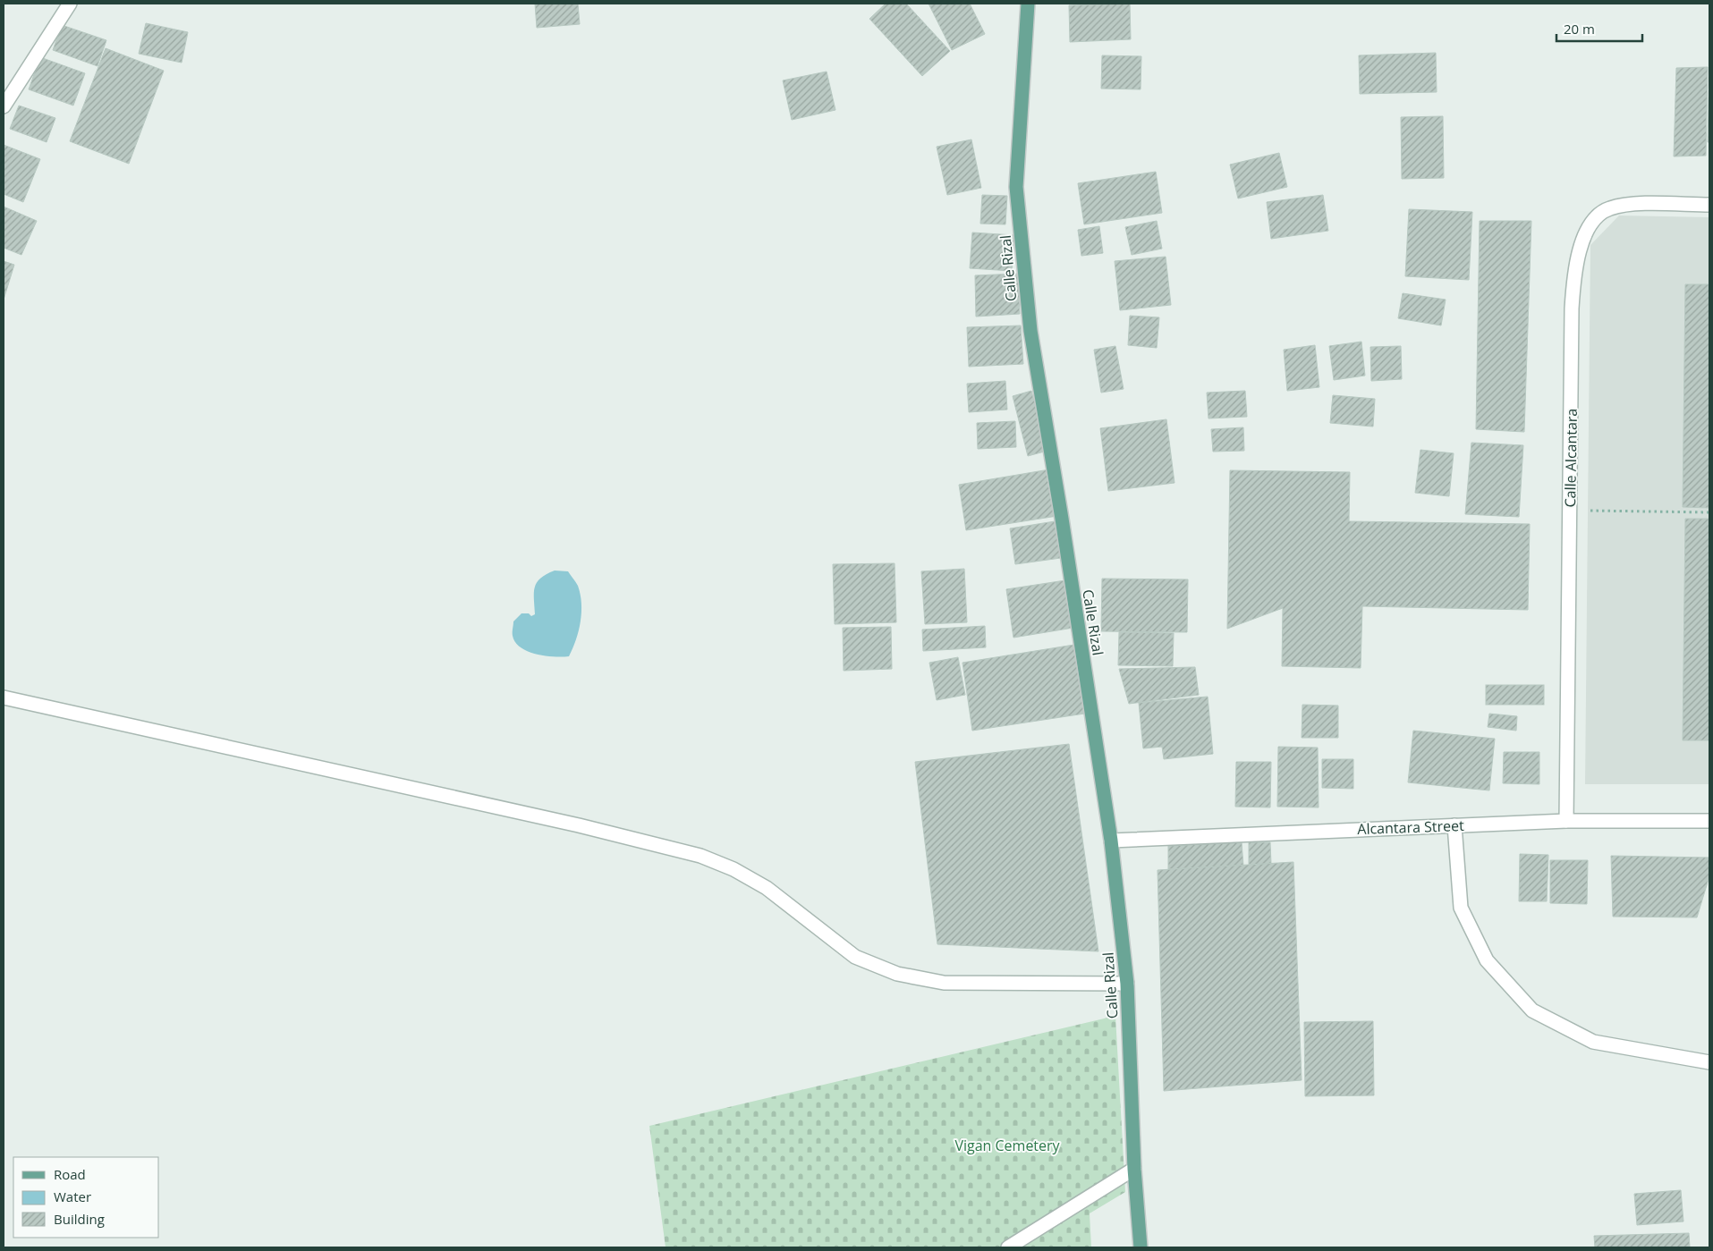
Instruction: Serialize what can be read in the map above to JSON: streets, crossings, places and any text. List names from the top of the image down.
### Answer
{
  "streets": {
    "main road": ["Calle Rizal"],
    "street": ["Calle Alcantara", "Alcantara Street"]
  },
  "crossings": [
    ["Calle Rizal", "Alcantara Street"],
    ["Calle Alcantara", "Alcantara Street"]
  ],
  "parks": ["Vigan Cemetery"],
  "legend": ["Road", "Water", "Building"],
  "scale_bar": "20 m"
}
